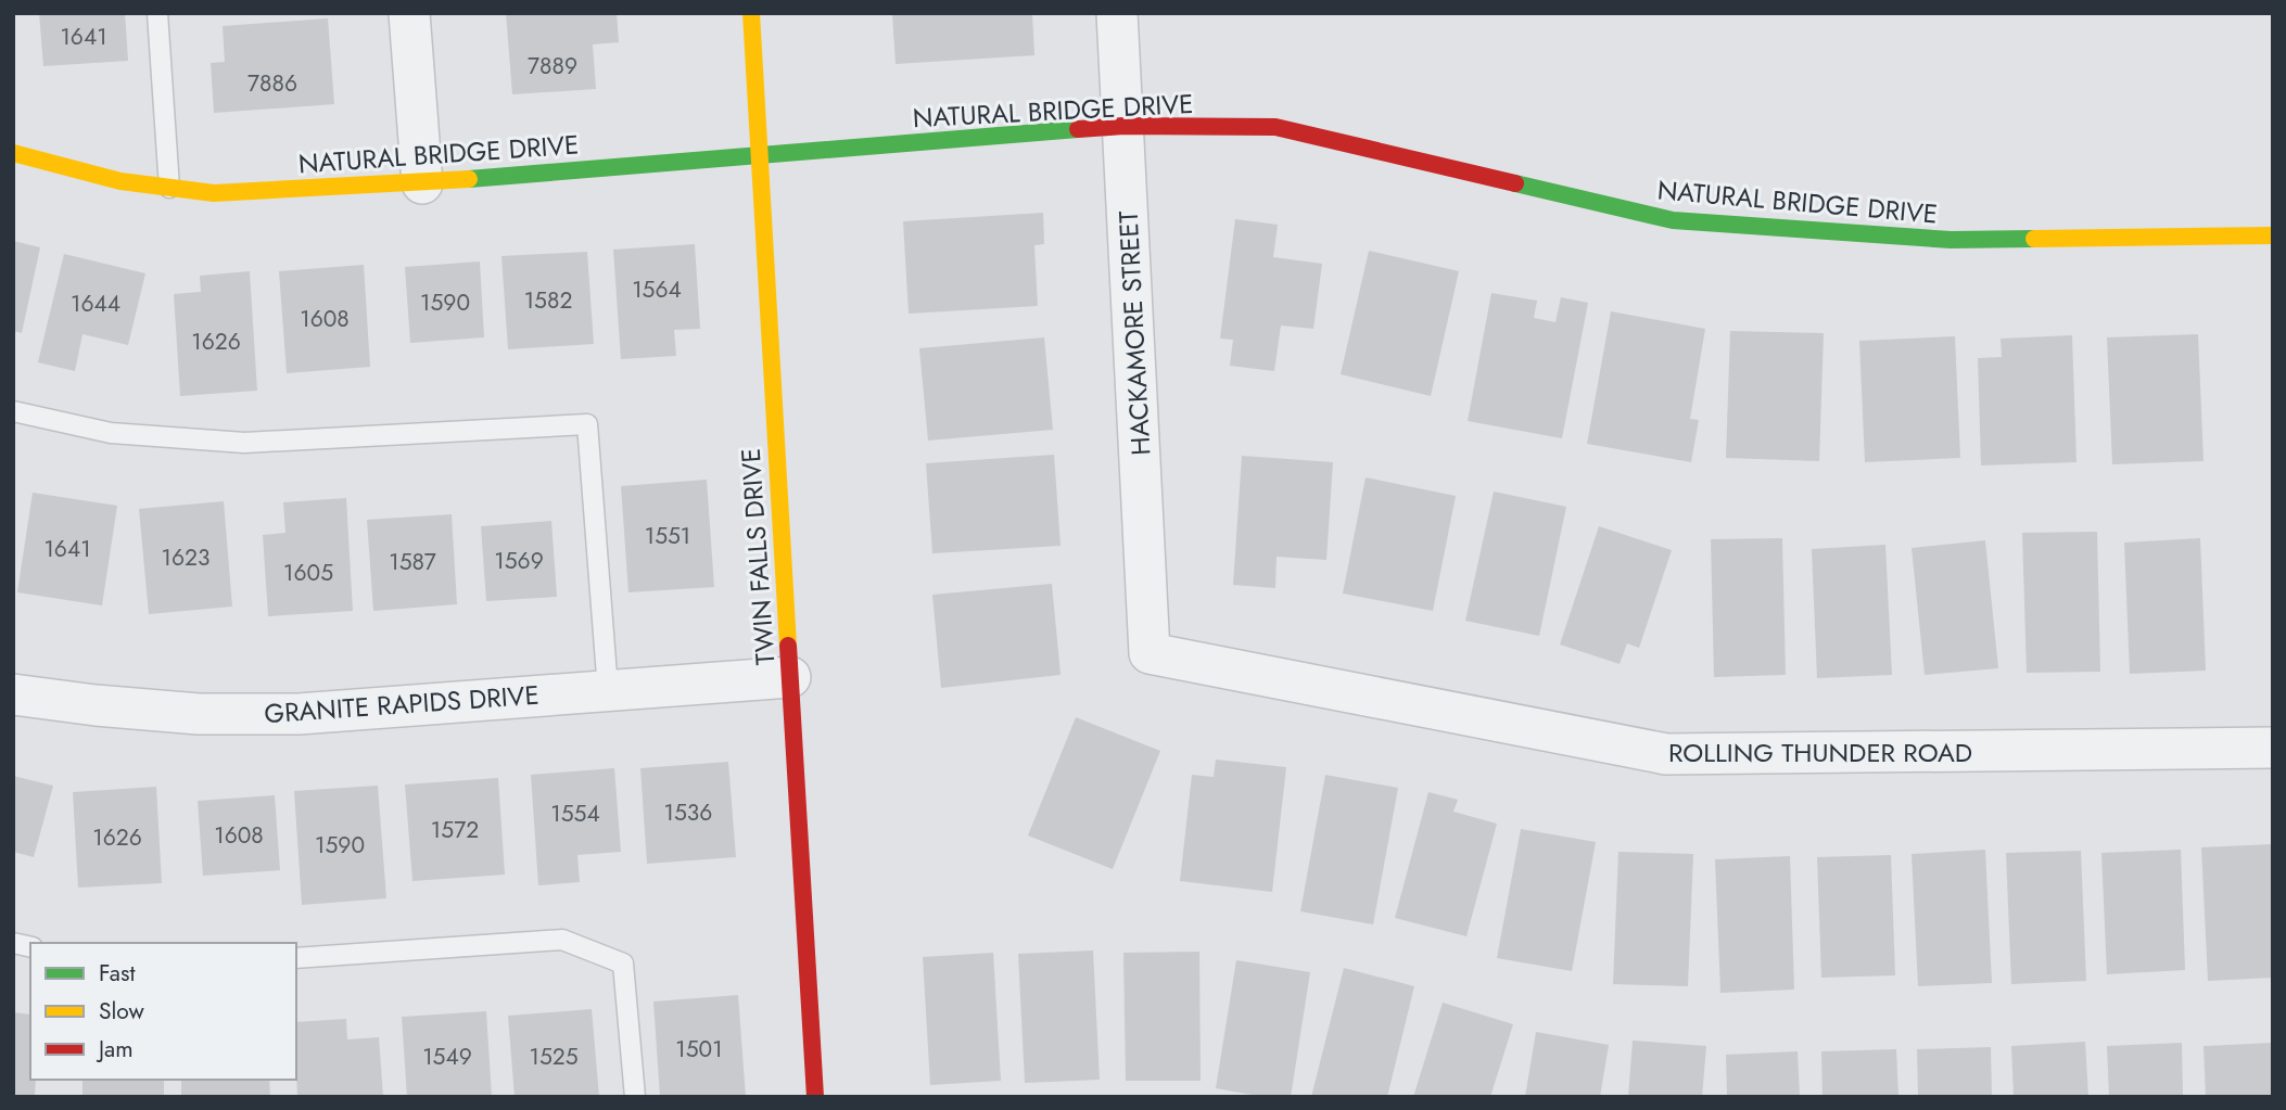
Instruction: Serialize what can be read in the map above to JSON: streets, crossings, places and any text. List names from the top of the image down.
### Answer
{
  "streets": {
    "street": [
      "NATURAL BRIDGE DRIVE",
      "HACKAMORE STREET",
      "TWIN FALLS DRIVE",
      "GRANITE RAPIDS DRIVE",
      "ROLLING THUNDER ROAD"
    ]
  },
  "crossings": [
    ["NATURAL BRIDGE DRIVE", "HACKAMORE STREET"],
    ["NATURAL BRIDGE DRIVE", "TWIN FALLS DRIVE"],
    ["HACKAMORE STREET", "ROLLING THUNDER ROAD"],
    ["TWIN FALLS DRIVE", "GRANITE RAPIDS DRIVE"]
  ],
  "house_numbers": [
    "1641",
    "7889",
    "7886",
    "1564",
    "1582",
    "1590",
    "1644",
    "1608",
    "1626",
    "1551",
    "1641",
    "1623",
    "1569",
    "1587",
    "1605",
    "1536",
    "1554",
    "1572",
    "1608",
    "1626",
    "1590",
    "1501",
    "1549",
    "1525"
  ],
  "legend": ["Fast", "Slow", "Jam"]
}
